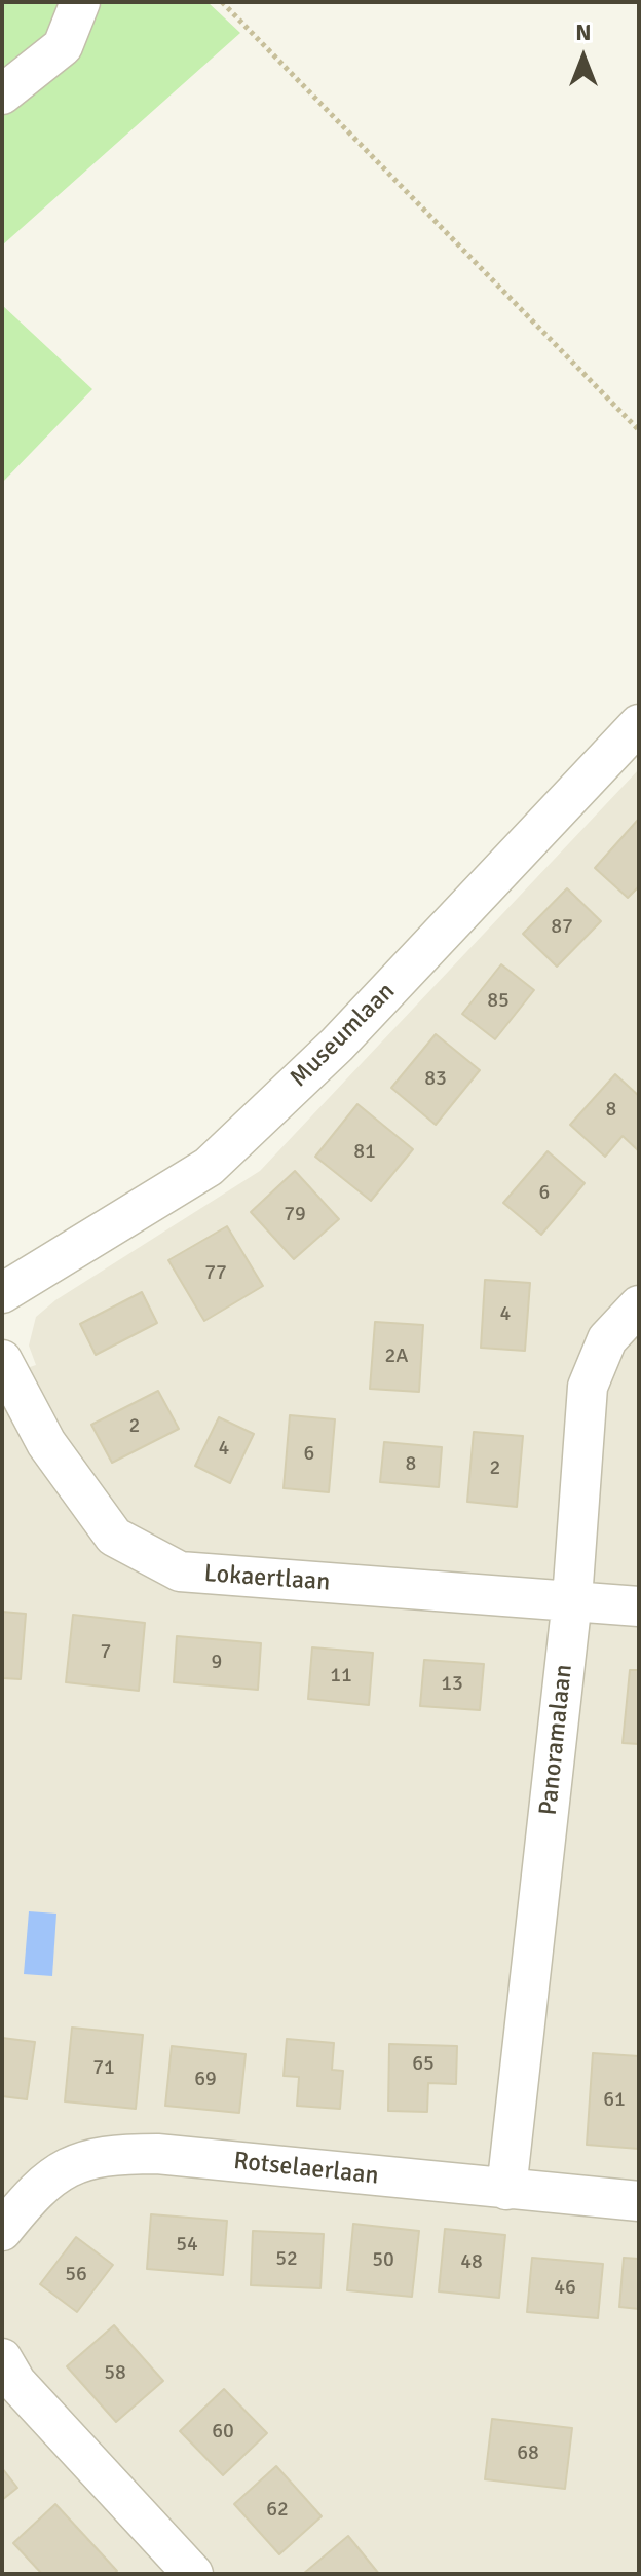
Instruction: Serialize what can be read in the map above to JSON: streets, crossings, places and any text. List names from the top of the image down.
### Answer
{
  "streets": {
    "street": [
      "Museumlaan",
      "Lokaertlaan",
      "Panoramalaan",
      "Rotselaerlaan"
    ]
  },
  "crossings": [
    ["Lokaertlaan", "Panoramalaan"],
    ["Panoramalaan", "Rotselaerlaan"]
  ],
  "house_numbers": [
    "87",
    "85",
    "83",
    "8",
    "81",
    "6",
    "79",
    "77",
    "4",
    "2A",
    "2",
    "4",
    "6",
    "8",
    "2",
    "7",
    "9",
    "11",
    "13",
    "65",
    "71",
    "69",
    "61",
    "54",
    "52",
    "50",
    "48",
    "56",
    "46",
    "58",
    "60",
    "68",
    "62"
  ],
  "north": "top"
}
